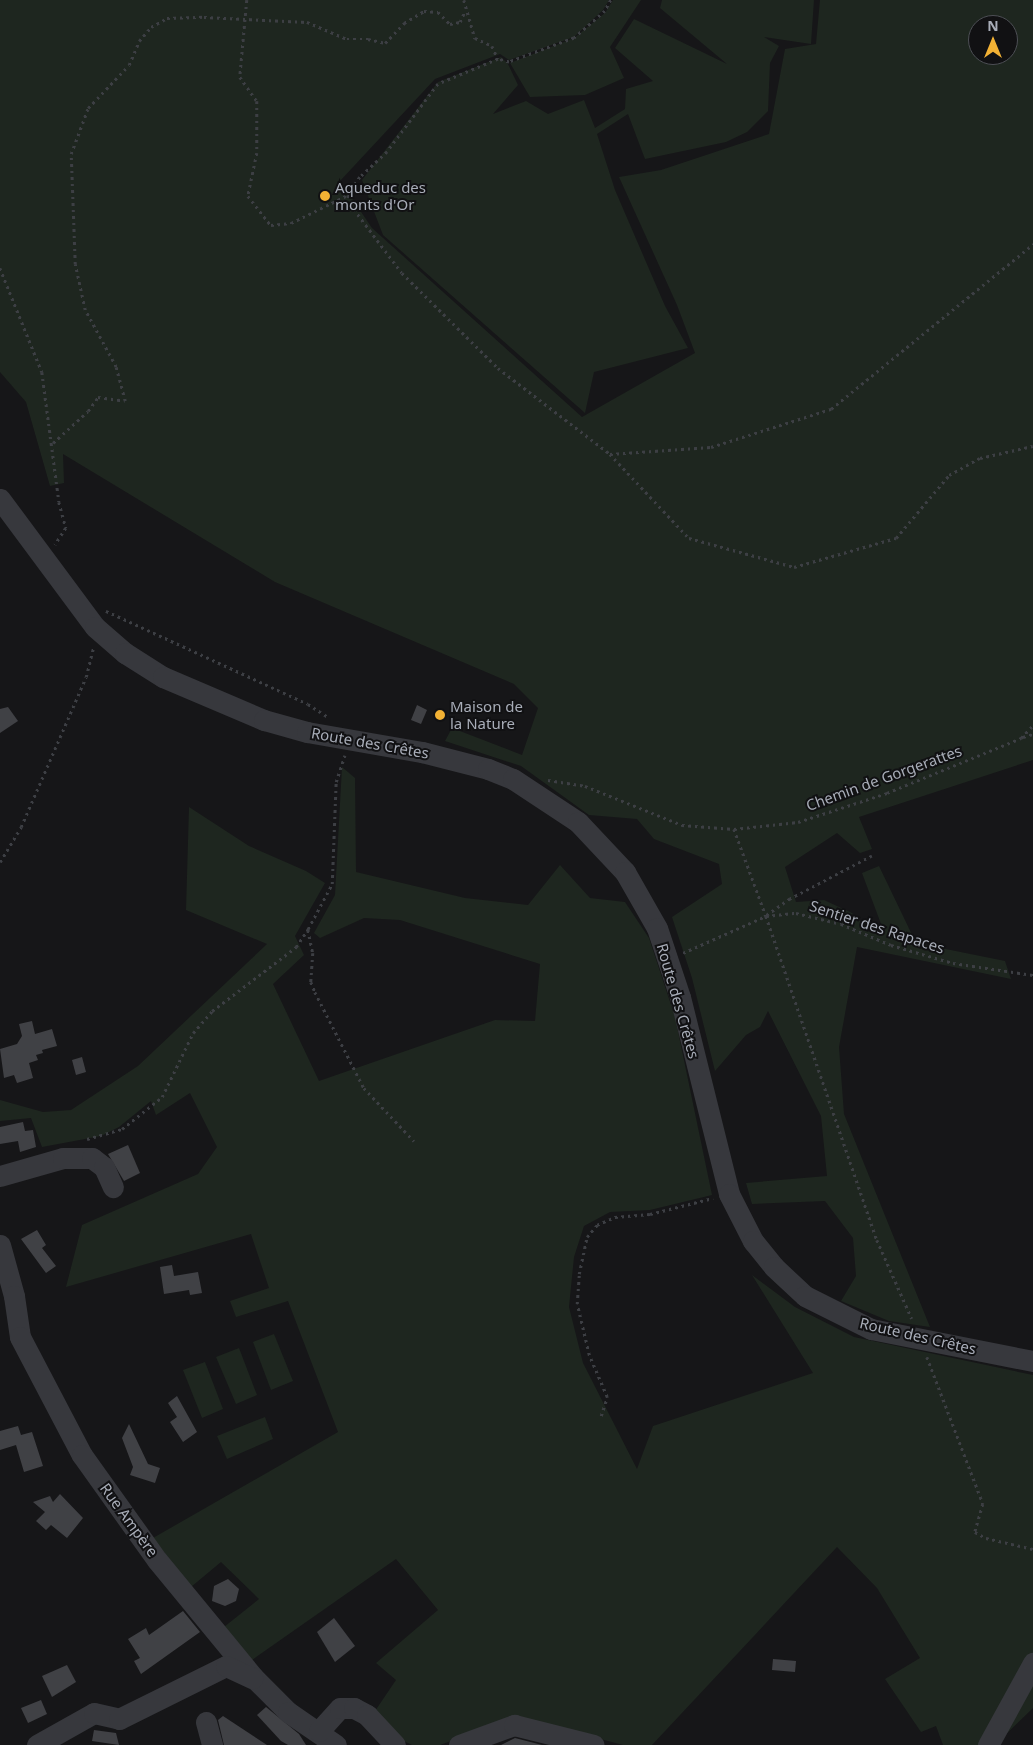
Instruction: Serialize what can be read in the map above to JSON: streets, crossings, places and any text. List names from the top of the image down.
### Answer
{
  "streets": {
    "street": ["Route des Crêtes", "Rue Ampère"],
    "path": ["Chemin de Gorgerattes", "Sentier des Rapaces"]
  },
  "places": ["Aqueduc des monts d'Or", "Maison de la Nature"],
  "north": "top"
}
